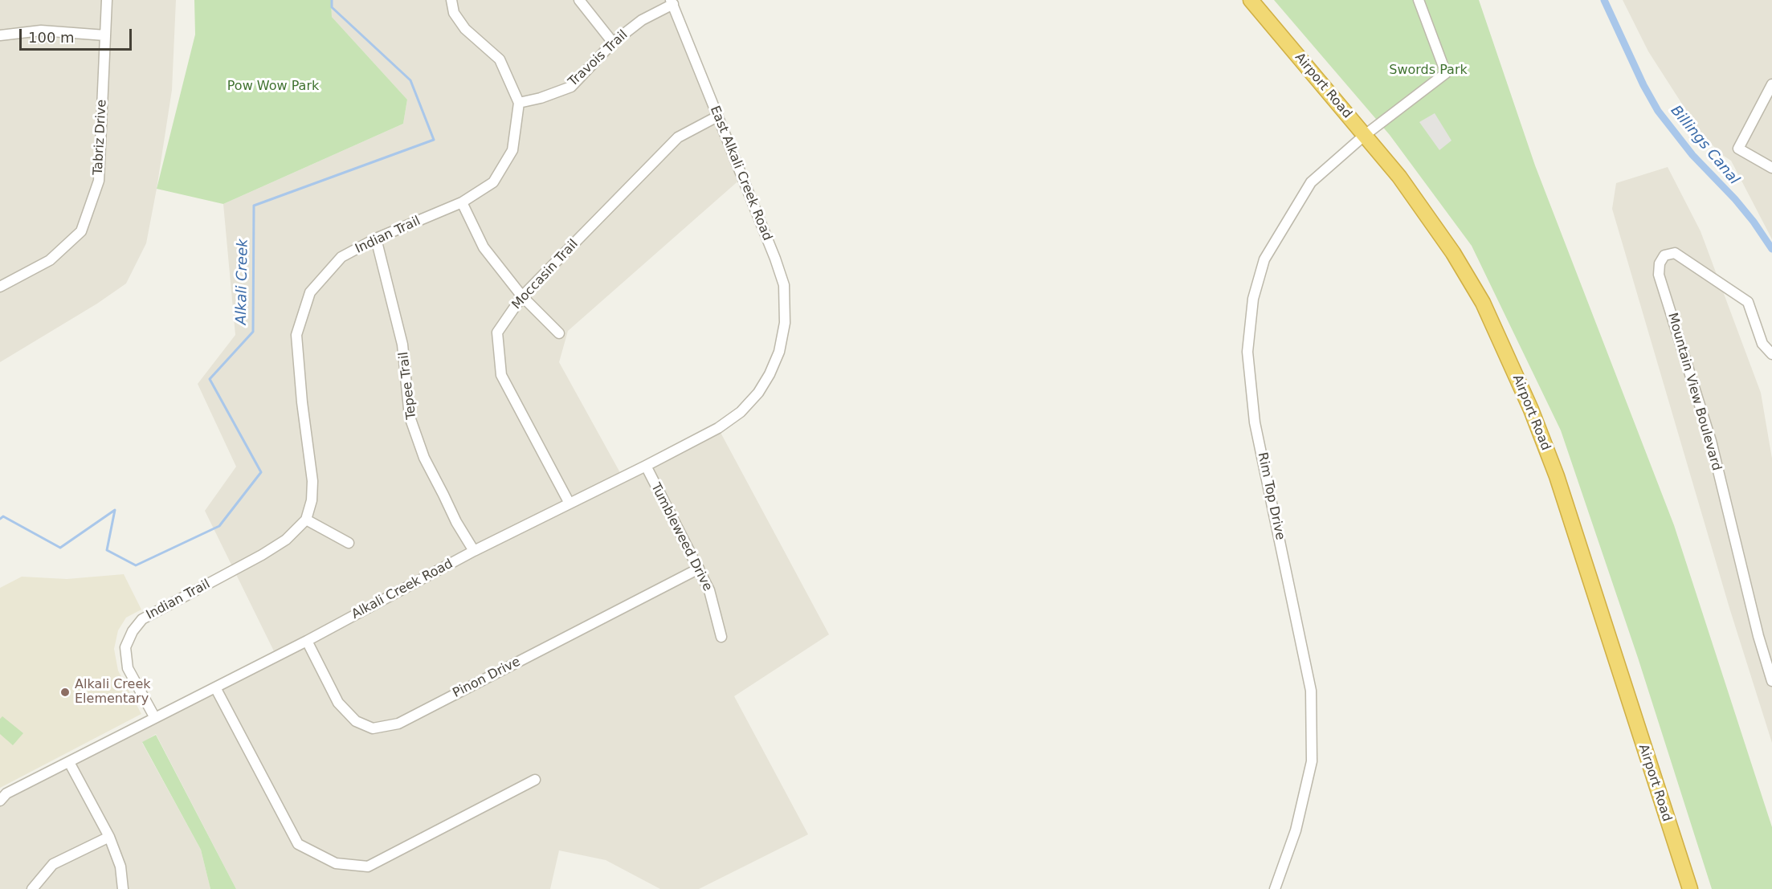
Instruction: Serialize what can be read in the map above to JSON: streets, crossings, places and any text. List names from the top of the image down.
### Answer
{
  "streets": {
    "highway": ["Airport Road"],
    "street": [
      "Travois Trail",
      "Tabriz Drive",
      "East Alkali Creek Road",
      "Indian Trail",
      "Moccasin Trail",
      "Tepee Trail",
      "Mountain View Boulevard",
      "Rim Top Drive",
      "Tumbleweed Drive",
      "Alkali Creek Road",
      "Pinon Drive"
    ]
  },
  "crossings": [
    ["Travois Trail", "East Alkali Creek Road"],
    ["Travois Trail", "Indian Trail"],
    ["Airport Road", "Rim Top Drive"],
    ["East Alkali Creek Road", "Moccasin Trail"],
    ["East Alkali Creek Road", "Alkali Creek Road"],
    ["Indian Trail", "Tepee Trail"],
    ["Indian Trail", "Alkali Creek Road"],
    ["Moccasin Trail", "Alkali Creek Road"],
    ["Tepee Trail", "Alkali Creek Road"],
    ["Tumbleweed Drive", "Alkali Creek Road"],
    ["Tumbleweed Drive", "Pinon Drive"],
    ["Alkali Creek Road", "Pinon Drive"]
  ],
  "water": ["Billings Canal", "Alkali Creek"],
  "parks": ["Swords Park", "Pow Wow Park"],
  "places": ["Alkali Creek Elementary"],
  "scale_bar": "100 m"
}
